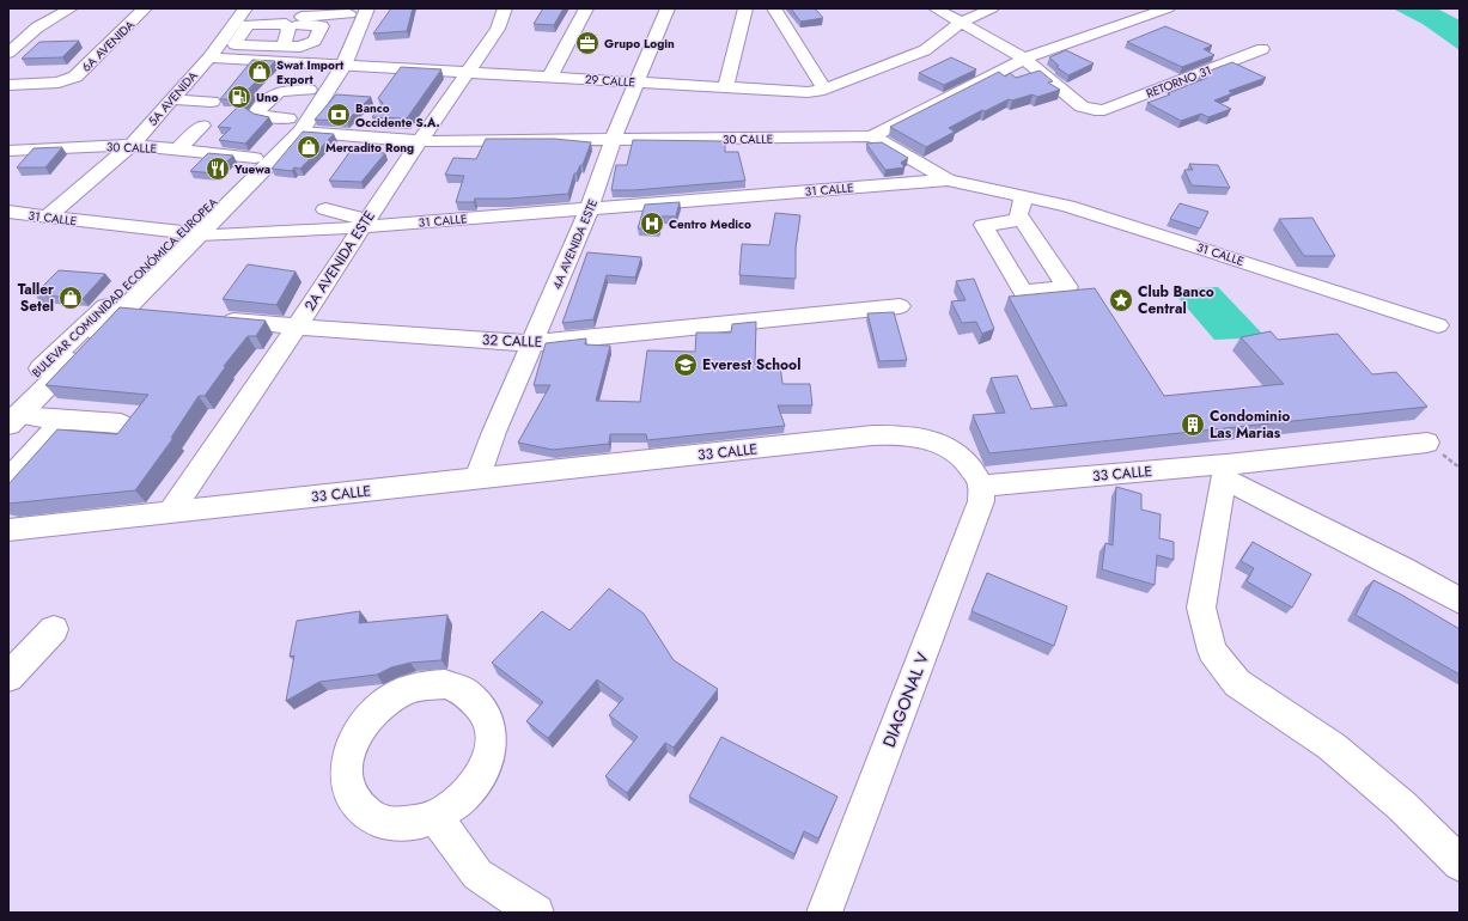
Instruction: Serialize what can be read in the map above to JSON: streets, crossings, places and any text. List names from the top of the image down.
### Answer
{
  "streets": {
    "main road": ["BULEVAR COMUNIDAD ECONÓMICA EUROPEA"],
    "street": [
      "6A AVENIDA",
      "29 CALLE",
      "RETORNO 31",
      "5A AVENIDA",
      "30 CALLE",
      "31 CALLE",
      "4A AVENIDA ESTE",
      "2A AVENIDA ESTE",
      "32 CALLE",
      "33 CALLE",
      "DIAGONAL V"
    ]
  },
  "crossings": [
    ["29 CALLE", "5A AVENIDA"],
    ["29 CALLE", "4A AVENIDA ESTE"],
    ["29 CALLE", "2A AVENIDA ESTE"],
    ["29 CALLE", "BULEVAR COMUNIDAD ECONÓMICA EUROPEA"],
    ["RETORNO 31", "30 CALLE"],
    ["5A AVENIDA", "30 CALLE"],
    ["5A AVENIDA", "31 CALLE"],
    ["30 CALLE", "4A AVENIDA ESTE"],
    ["30 CALLE", "2A AVENIDA ESTE"],
    ["30 CALLE", "BULEVAR COMUNIDAD ECONÓMICA EUROPEA"],
    ["31 CALLE", "4A AVENIDA ESTE"],
    ["31 CALLE", "2A AVENIDA ESTE"],
    ["31 CALLE", "BULEVAR COMUNIDAD ECONÓMICA EUROPEA"],
    ["4A AVENIDA ESTE", "32 CALLE"],
    ["4A AVENIDA ESTE", "33 CALLE"],
    ["2A AVENIDA ESTE", "32 CALLE"],
    ["2A AVENIDA ESTE", "33 CALLE"],
    ["33 CALLE", "DIAGONAL V"]
  ],
  "places": {
    "office": ["Grupo Login"],
    "shop": ["Swat Import Export", "Mercadito Rong", "Taller Setel"],
    "fuel station": ["Uno"],
    "bank": ["Banco Occidente S.A."],
    "restaurant": ["Yuewa"],
    "hospital": ["Centro Medico"],
    "place": ["Club Banco Central"],
    "school or university": ["Everest School"],
    "building": ["Condominio Las Marias"]
  }
}
